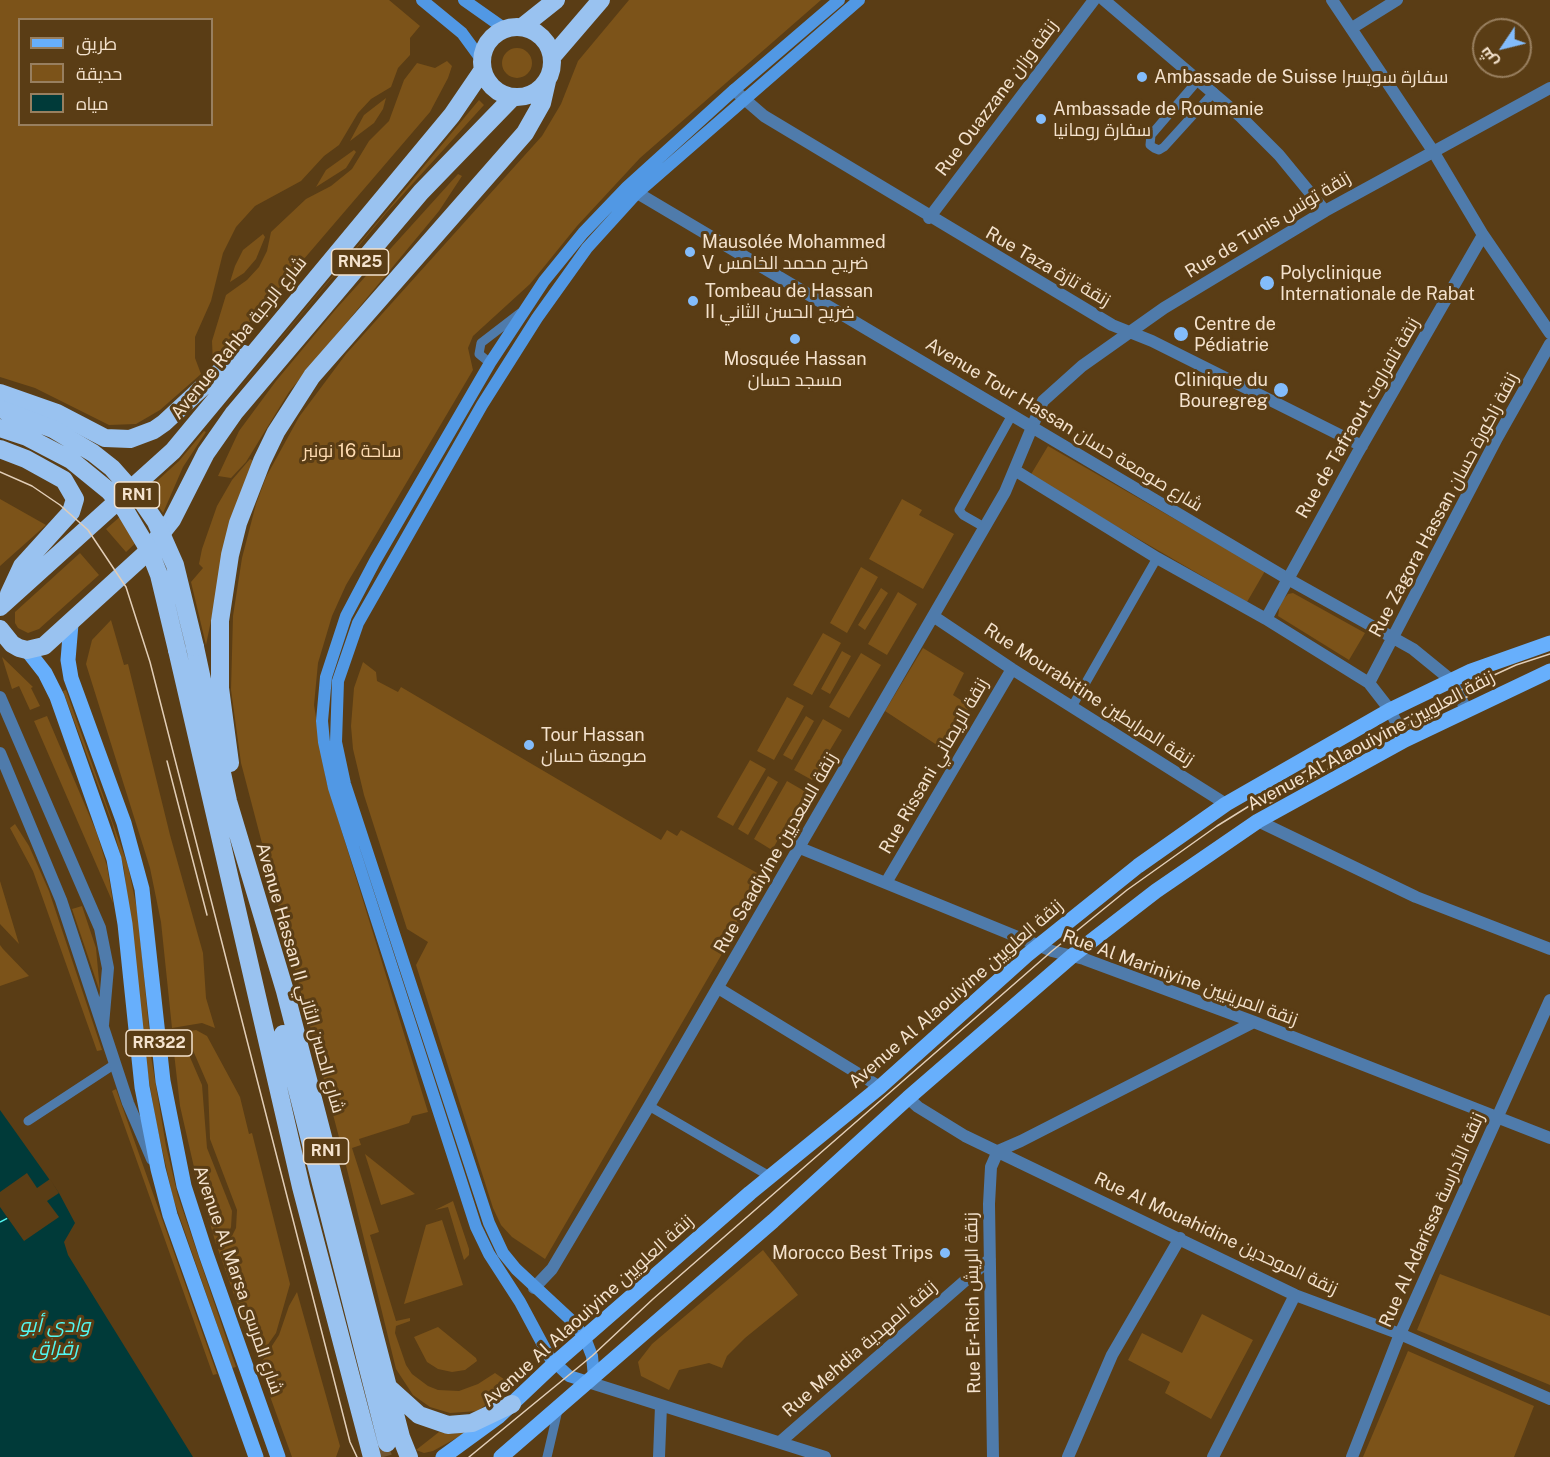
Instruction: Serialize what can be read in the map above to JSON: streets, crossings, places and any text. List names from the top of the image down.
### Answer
{
  "streets": {
    "highway": [
      "RN25",
      "Avenue Rahba شارع الرحبة",
      "RN1",
      "Avenue Hassan II شارع الحسن الثاني"
    ],
    "main road": ["Avenue Al Alaouiyine زنقة العلويين", "RR322", "Avenue Al Marsa شارع المرسى"],
    "street": [
      "Rue Ouazzane زنقة وزان",
      "Rue de Tunis زنقة تونس",
      "Rue Taza زنقة تازة",
      "Rue de Tafraout زنقة تافراوت",
      "Avenue Tour Hassan شارع صومعة حسان",
      "Rue Zagora Hassan زنقة زاكورة حسان",
      "Rue Mourabitine زنقة المرابطين",
      "Rue Rissani زنقة الريصاني",
      "Rue Saadiyine زنقة السعديين",
      "Rue Al Mariniyine زنقة المرينيين",
      "Rue Al Adarissa زنقة الأدارسة",
      "Rue Al Mouahidine زنقة الموحدين",
      "Rue Er-Rich زنقة الريش",
      "Rue Mehdia زنقة المهدية"
    ]
  },
  "crossings": [
    ["Rue Ouazzane زنقة وزان", "Rue Taza زنقة تازة"],
    ["Rue de Tunis زنقة تونس", "Rue Taza زنقة تازة"],
    ["Rue de Tunis زنقة تونس", "Avenue Tour Hassan شارع صومعة حسان"],
    ["Rue de Tunis زنقة تونس", "Rue Saadiyine زنقة السعديين"],
    ["RN25", "Avenue Rahba شارع الرحبة"],
    ["RN25", "RR322"],
    ["RN25", "Avenue Al Marsa شارع المرسى"],
    ["Rue Taza زنقة تازة", "Rue de Tafraout زنقة تافراوت"],
    ["Rue de Tafraout زنقة تافراوت", "Avenue Tour Hassan شارع صومعة حسان"],
    ["Avenue Tour Hassan شارع صومعة حسان", "Rue Zagora Hassan زنقة زاكورة حسان"],
    ["Avenue Tour Hassan شارع صومعة حسان", "Avenue Al Alaouiyine زنقة العلويين"],
    ["Avenue Tour Hassan شارع صومعة حسان", "Rue Saadiyine زنقة السعديين"],
    ["RN1", "Avenue Hassan II شارع الحسن الثاني"],
    ["Rue Mourabitine زنقة المرابطين", "Avenue Al Alaouiyine زنقة العلويين"],
    ["Rue Mourabitine زنقة المرابطين", "Rue Rissani زنقة الريصاني"],
    ["Rue Mourabitine زنقة المرابطين", "Rue Saadiyine زنقة السعديين"],
    ["Avenue Al Alaouiyine زنقة العلويين", "Rue Al Mariniyine زنقة المرينيين"],
    ["Avenue Al Alaouiyine زنقة العلويين", "Rue Al Mouahidine زنقة الموحدين"],
    ["Rue Rissani زنقة الريصاني", "Rue Al Mariniyine زنقة المرينيين"],
    ["Rue Saadiyine زنقة السعديين", "Rue Al Mariniyine زنقة المرينيين"],
    ["Rue Al Mariniyine زنقة المرينيين", "Rue Al Adarissa زنقة الأدارسة"],
    ["Rue Al Adarissa زنقة الأدارسة", "Rue Al Mouahidine زنقة الموحدين"],
    ["Rue Al Mouahidine زنقة الموحدين", "Rue Er-Rich زنقة الريش"],
    ["Rue Er-Rich زنقة الريش", "Rue Mehdia زنقة المهدية"]
  ],
  "water": ["وادي أبو رقراق"],
  "parks": ["ساحة 16 نونبر"],
  "places": [
    "Ambassade de Suisse سفارة سويسرا",
    "Ambassade de Roumanie سفارة رومانيا",
    "Mausolée Mohammed V ضريح محمد الخامس",
    "Polyclinique Internationale de Rabat",
    "Tombeau de Hassan II ضريح الحسن الثاني",
    "Centre de Pédiatrie",
    "Mosquée Hassan مسجد حسان",
    "Clinique du Bouregreg",
    "Tour Hassan صومعة حسان",
    "Morocco Best Trips"
  ],
  "legend": ["طريق", "حديقة", "مياه"],
  "north": "bottom left"
}
